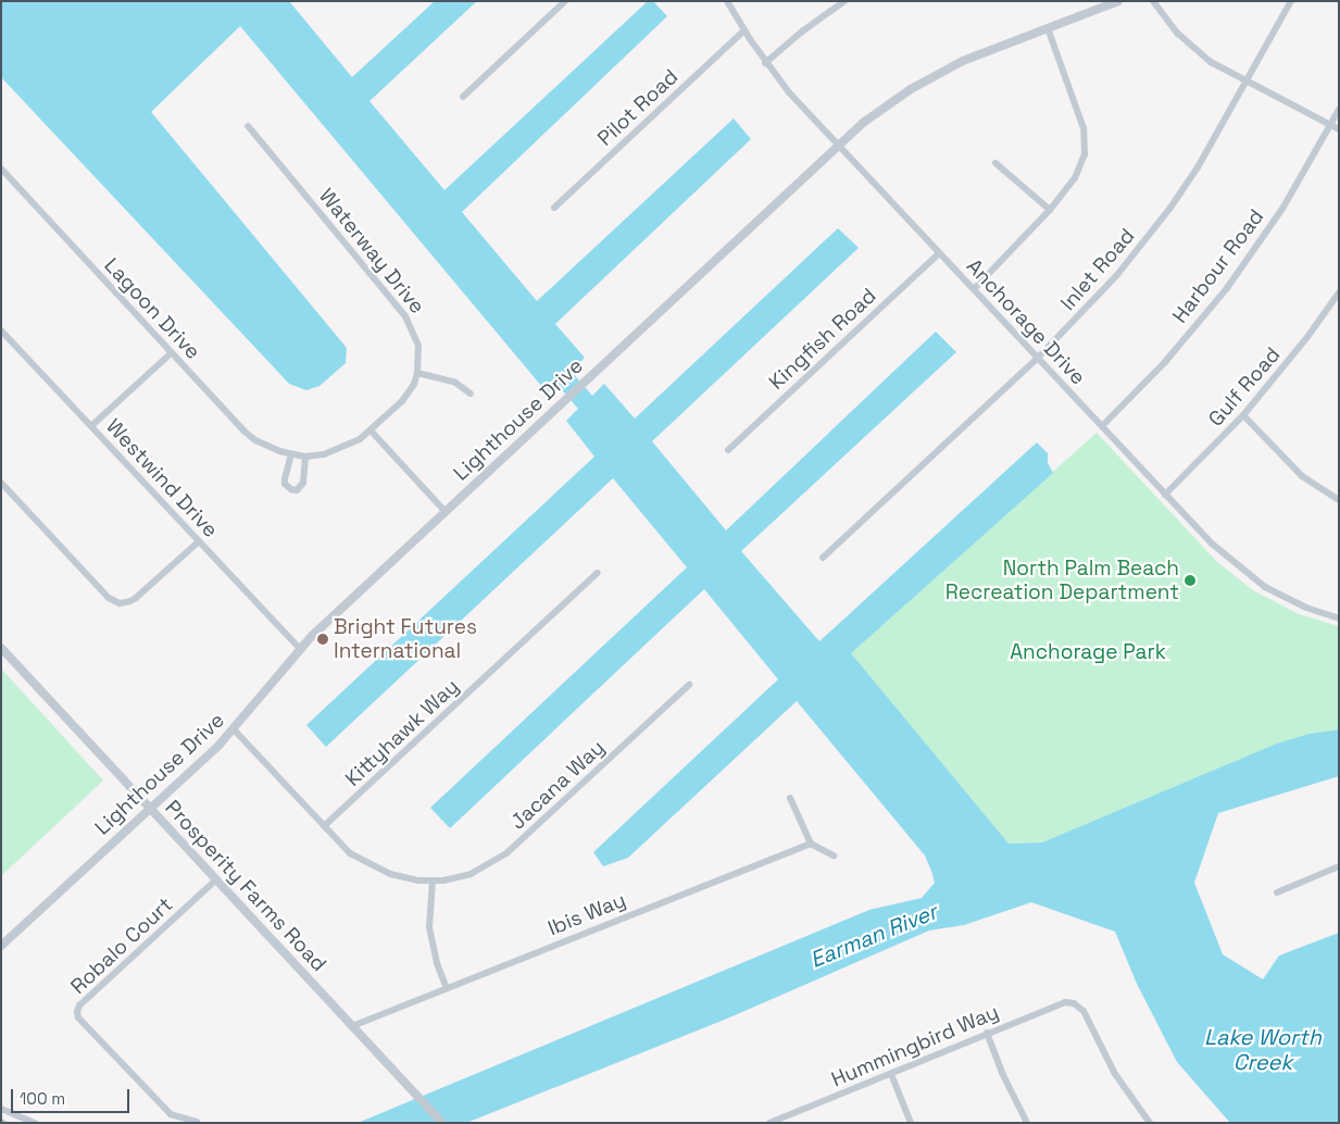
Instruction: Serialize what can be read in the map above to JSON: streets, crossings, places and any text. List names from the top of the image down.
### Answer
{
  "streets": {
    "street": [
      "Pilot Road",
      "Waterway Drive",
      "Harbour Road",
      "Inlet Road",
      "Lagoon Drive",
      "Anchorage Drive",
      "Kingfish Road",
      "Gulf Road",
      "Lighthouse Drive",
      "Westwind Drive",
      "Kittyhawk Way",
      "Jacana Way",
      "Prosperity Farms Road",
      "Ibis Way",
      "Robalo Court",
      "Hummingbird Way"
    ]
  },
  "crossings": [
    ["Pilot Road", "Anchorage Drive"],
    ["Waterway Drive", "Lagoon Drive"],
    ["Harbour Road", "Anchorage Drive"],
    ["Inlet Road", "Anchorage Drive"],
    ["Anchorage Drive", "Kingfish Road"],
    ["Anchorage Drive", "Gulf Road"],
    ["Anchorage Drive", "Lighthouse Drive"],
    ["Lighthouse Drive", "Westwind Drive"],
    ["Lighthouse Drive", "Prosperity Farms Road"],
    ["Prosperity Farms Road", "Ibis Way"],
    ["Prosperity Farms Road", "Robalo Court"]
  ],
  "water": ["Earman River", "Lake Worth Creek"],
  "parks": ["Anchorage Park"],
  "places": ["North Palm Beach Recreation Department", "Bright Futures International"],
  "scale_bar": "100 m"
}
